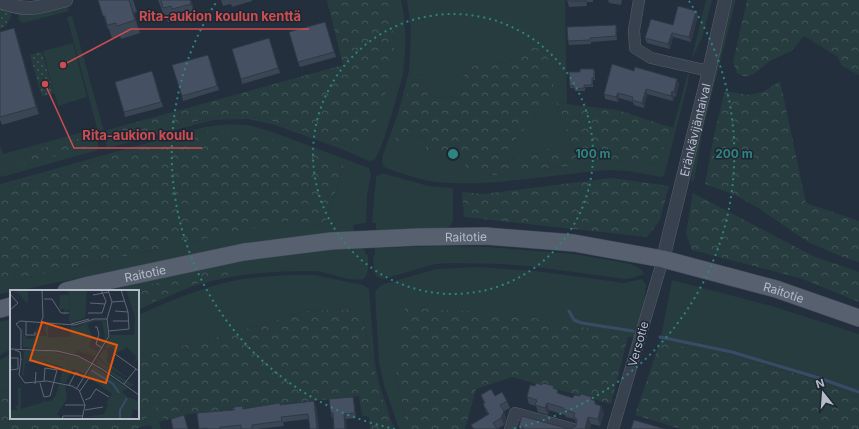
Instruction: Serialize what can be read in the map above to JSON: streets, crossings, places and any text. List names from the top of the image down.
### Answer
{
  "streets": {
    "main road": ["Raitotie"],
    "street": ["Eränkävijäntaival", "Versotie"]
  },
  "crossings": [
    ["Eränkävijäntaival", "Raitotie"],
    ["Eränkävijäntaival", "Versotie"],
    ["Raitotie", "Versotie"]
  ],
  "places": ["Rita-aukion koulun kenttä", "Rita-aukion koulu"],
  "north": "top",
  "rings": ["100 m", "200 m"]
}
